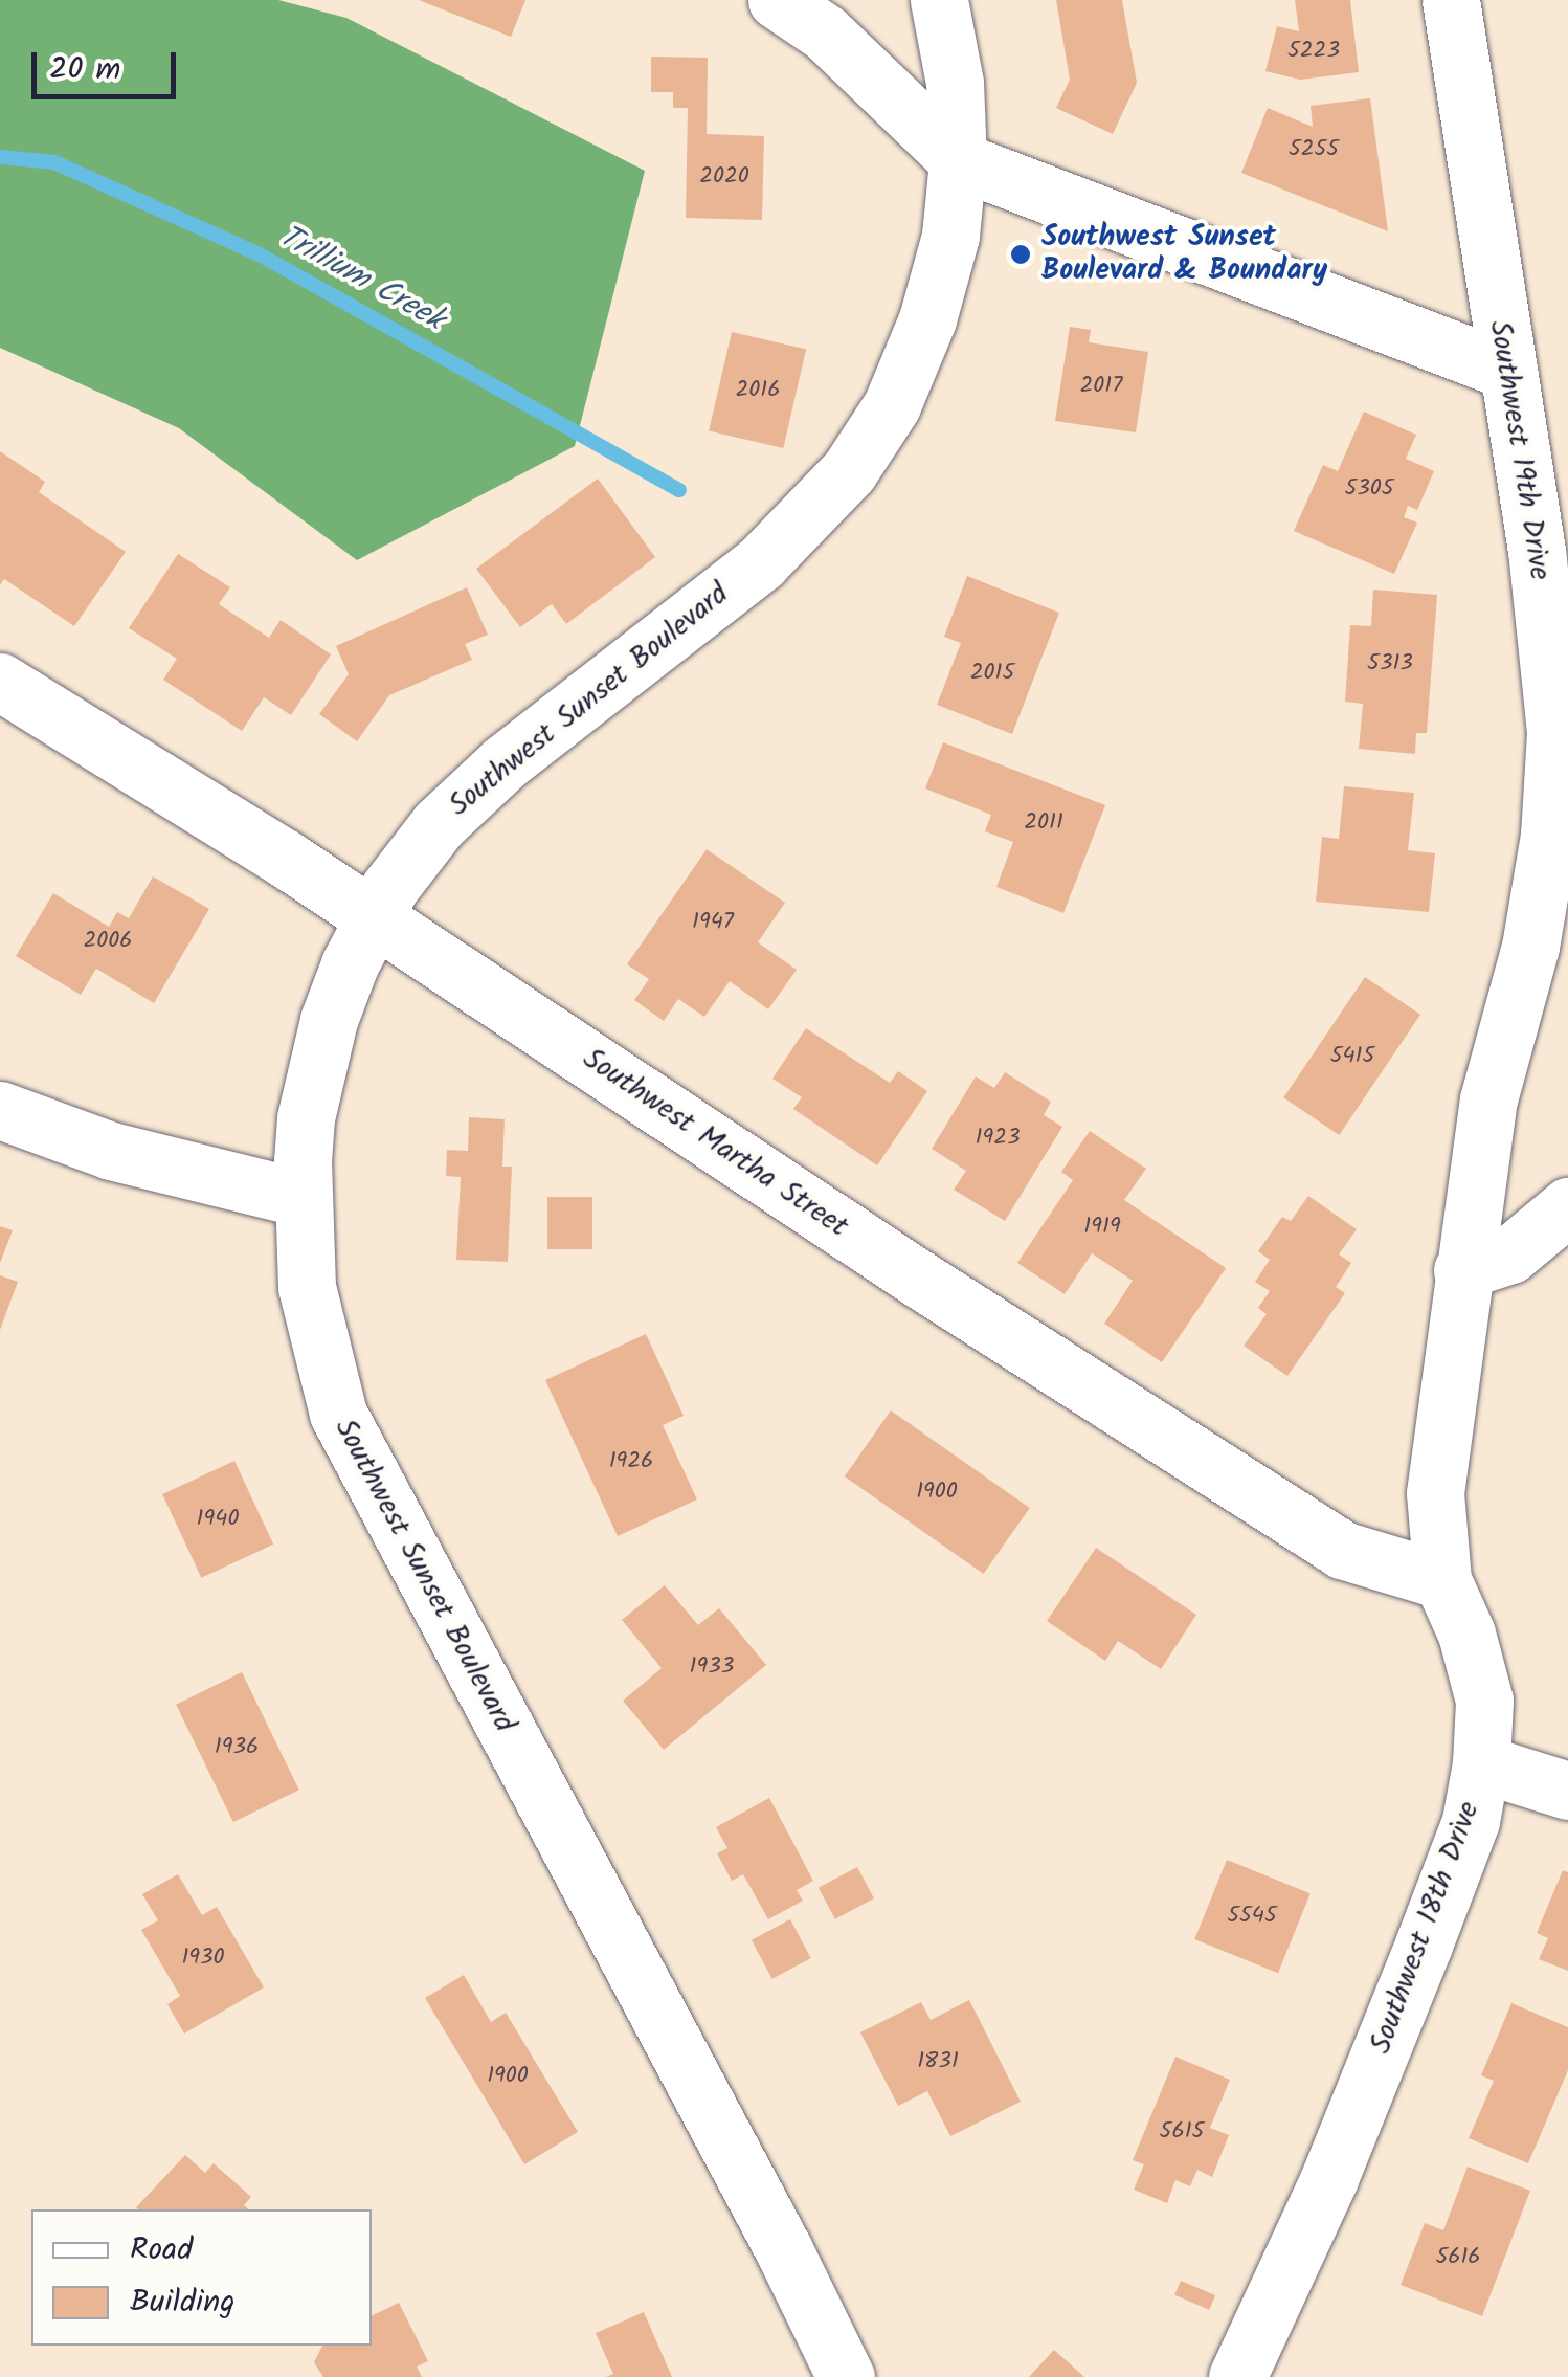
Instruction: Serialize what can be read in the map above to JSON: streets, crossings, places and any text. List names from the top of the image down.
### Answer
{
  "streets": {
    "street": [
      "Southwest 19th Drive",
      "Southwest Sunset Boulevard",
      "Southwest Martha Street",
      "Southwest 18th Drive"
    ]
  },
  "crossings": [
    ["Southwest 19th Drive", "Southwest 18th Drive"],
    ["Southwest Sunset Boulevard", "Southwest Martha Street"],
    ["Southwest Martha Street", "Southwest 18th Drive"]
  ],
  "water": ["Trillium Creek"],
  "places": ["Southwest Sunset Boulevard & Boundary"],
  "house_numbers": [
    "5223",
    "5255",
    "2020",
    "2017",
    "2016",
    "5305",
    "5313",
    "2015",
    "2011",
    "1947",
    "2006",
    "5415",
    "1923",
    "1919",
    "1926",
    "1900",
    "1940",
    "1933",
    "1936",
    "5545",
    "1930",
    "1831",
    "1900",
    "5615",
    "5616"
  ],
  "legend": ["Road", "Building"],
  "scale_bar": "20 m"
}
